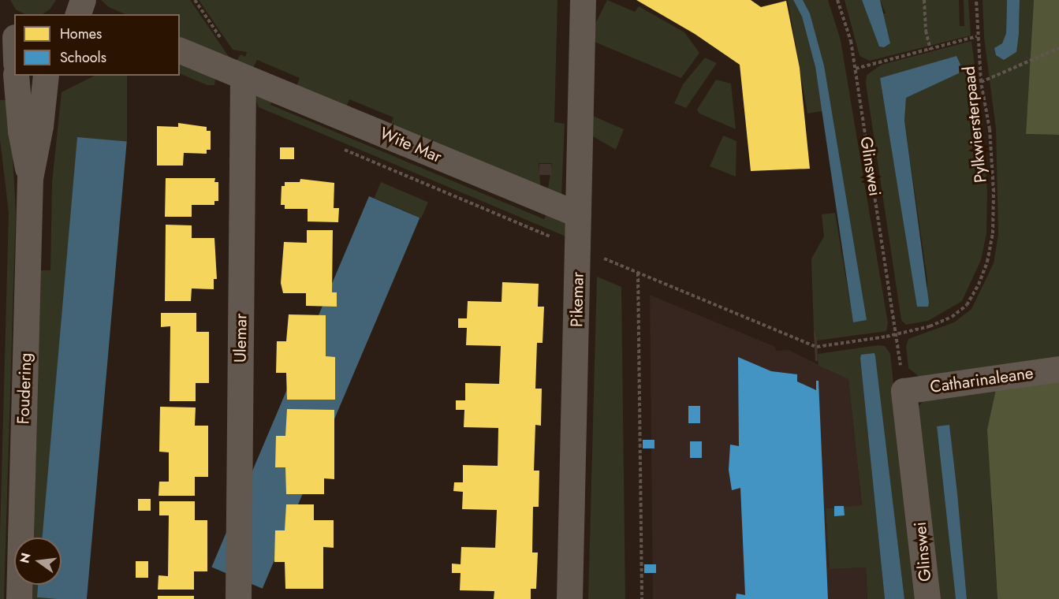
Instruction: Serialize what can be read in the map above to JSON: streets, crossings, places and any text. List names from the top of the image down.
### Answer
{
  "streets": {
    "street": [
      "Wite Mar",
      "Glinswei",
      "Pikemar",
      "Ulemar",
      "Catharinaleane",
      "Foudering"
    ],
    "path": ["Pylkwiersterpaad"]
  },
  "crossings": [
    ["Pylkwiersterpaad", "Glinswei"],
    ["Wite Mar", "Pikemar"],
    ["Wite Mar", "Ulemar"],
    ["Glinswei", "Catharinaleane"]
  ],
  "legend": ["Homes", "Schools"],
  "north": "left"
}
